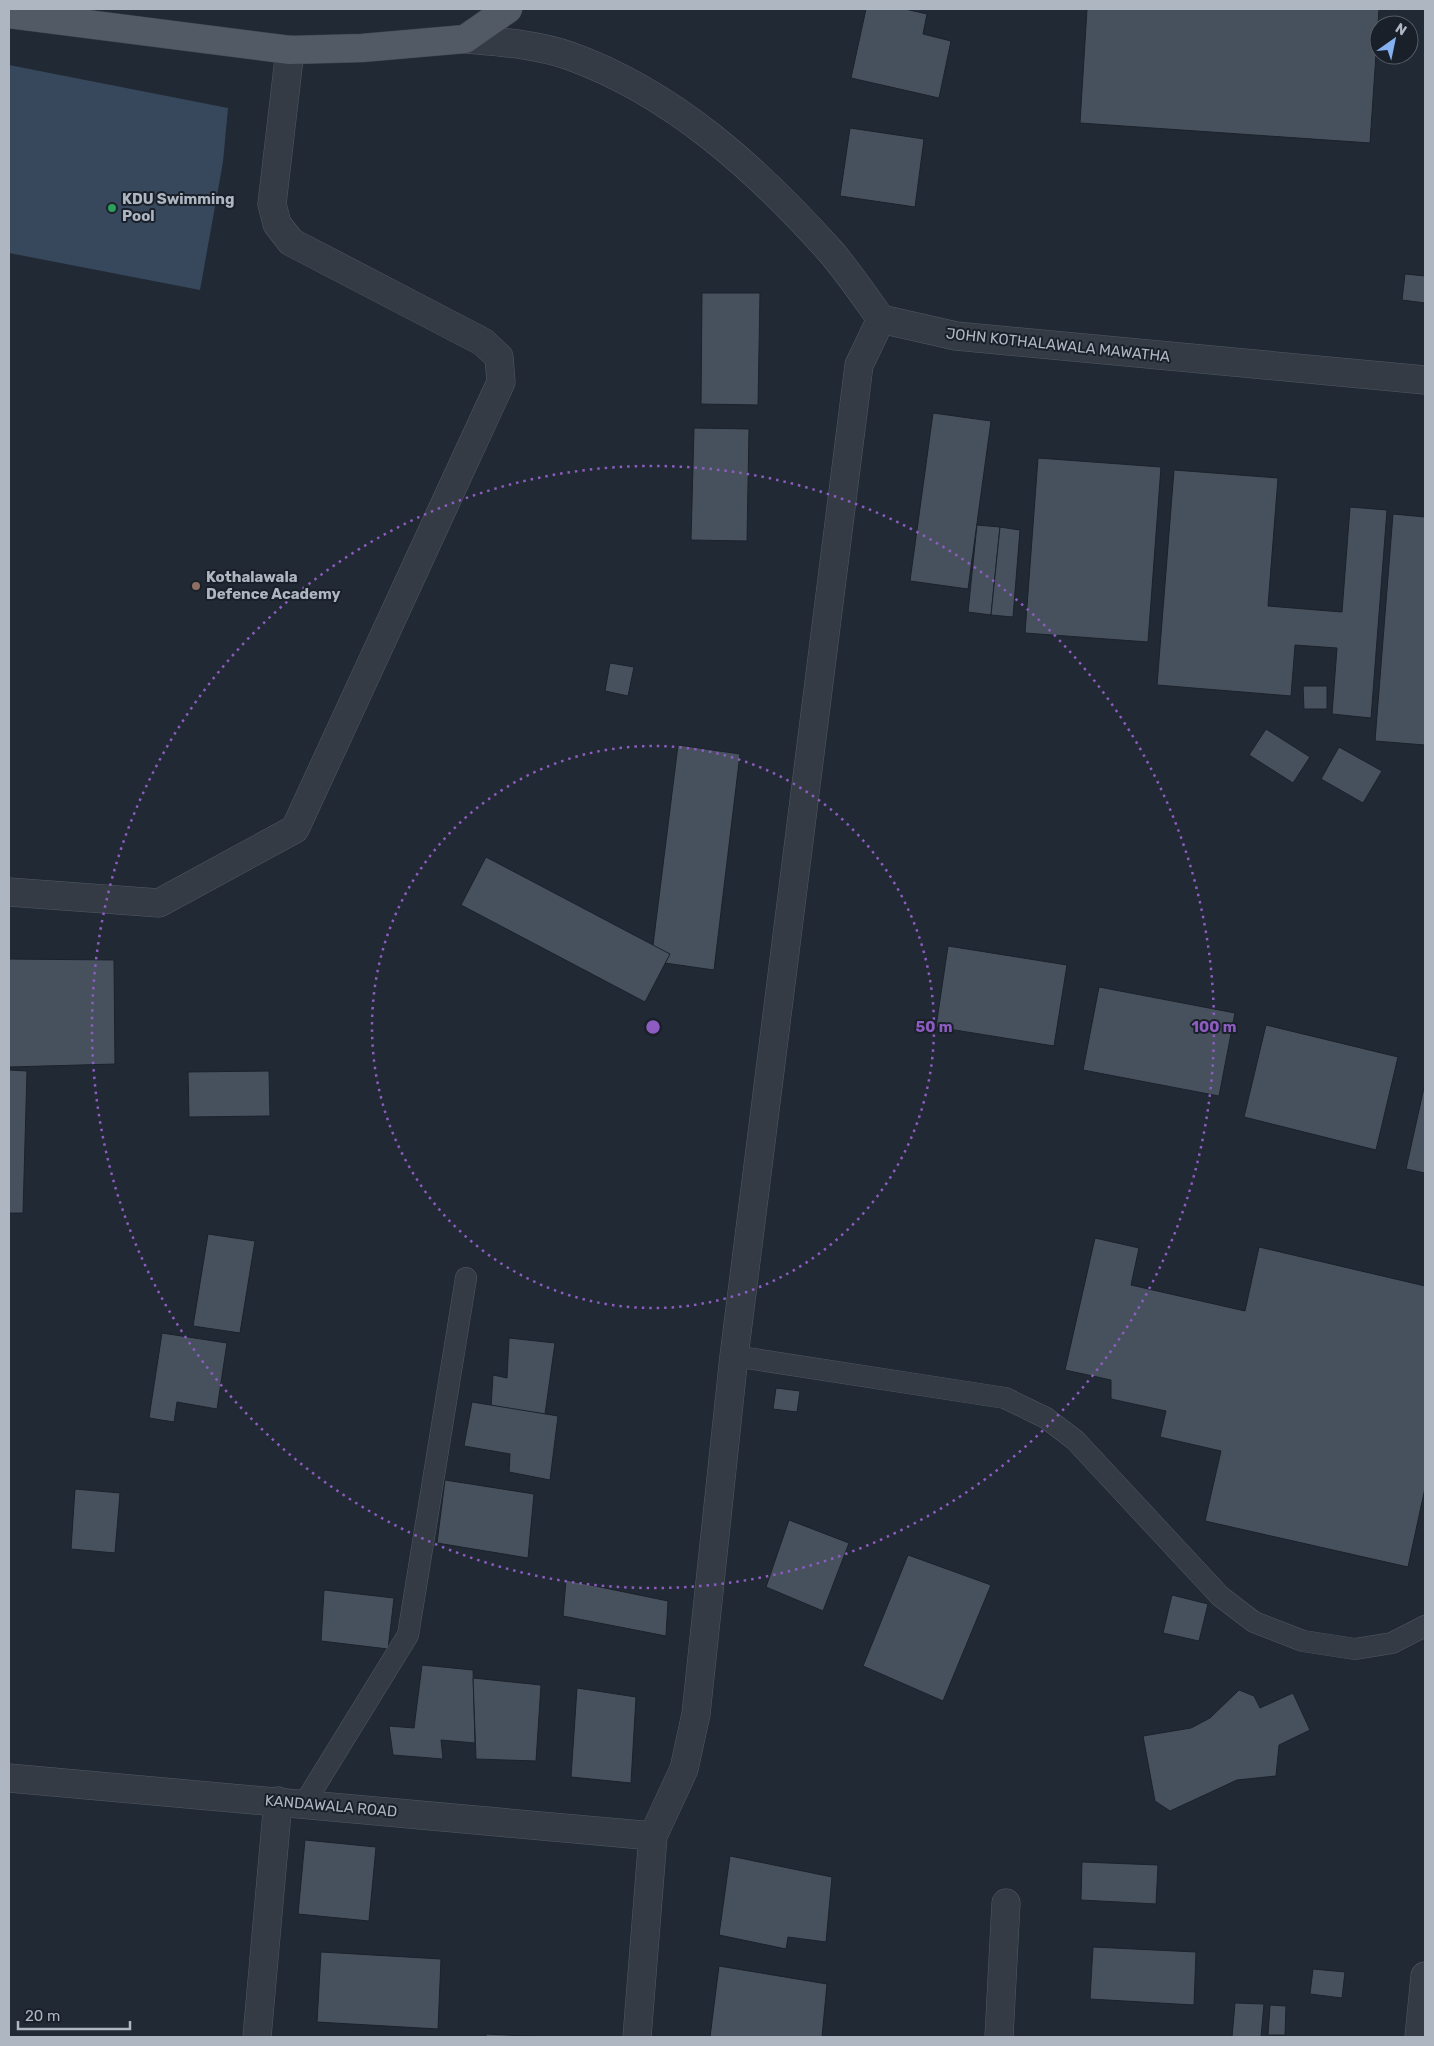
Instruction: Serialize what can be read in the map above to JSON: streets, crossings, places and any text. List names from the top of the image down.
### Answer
{
  "streets": {
    "street": ["JOHN KOTHALAWALA MAWATHA", "KANDAWALA ROAD"]
  },
  "places": ["KDU Swimming Pool", "Kothalawala Defence Academy"],
  "scale_bar": "20 m",
  "north": "top right",
  "rings": ["50 m", "100 m"]
}
